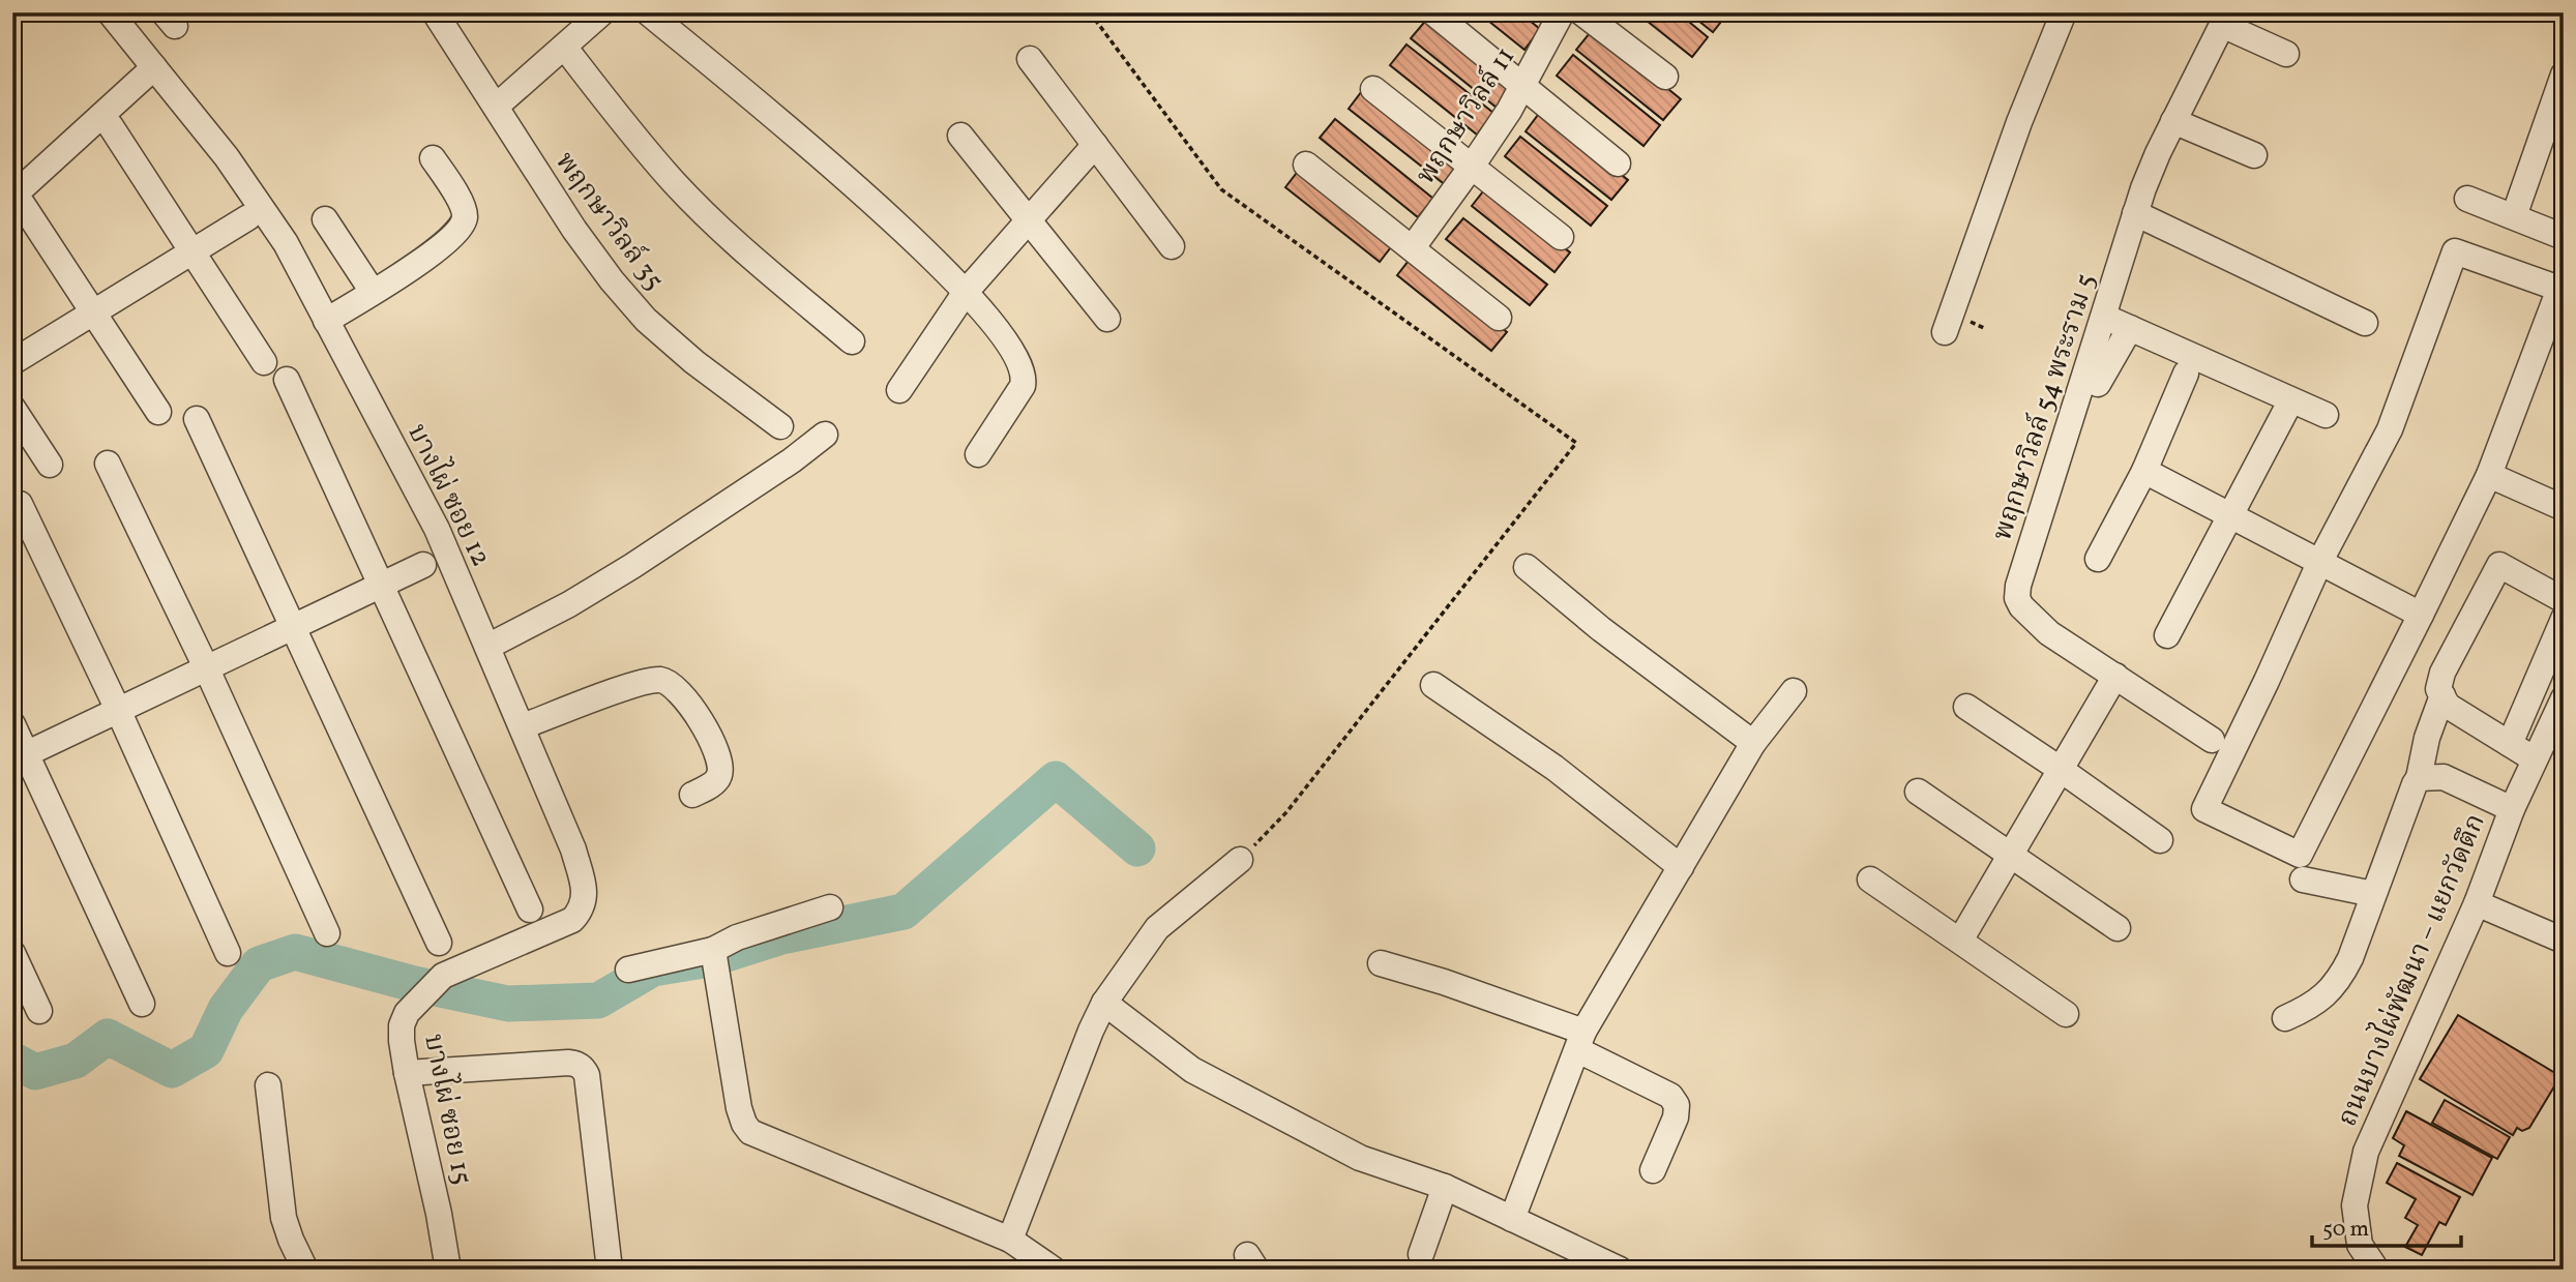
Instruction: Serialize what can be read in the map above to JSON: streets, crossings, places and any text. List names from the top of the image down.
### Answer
{
  "streets": {
    "street": [
      "พฤกษาวิลล์ 11",
      "พฤกษาวิลล์ 35",
      "พฤกษาวิลล์ 54 พระราม 5",
      "บางไผ่ ซอย 12",
      "ถนนบางไผ่พัฒนา – แยกวัดตึก",
      "บางไผ่ ซอย 15"
    ]
  },
  "crossings": [
    ["บางไผ่ ซอย 12", "บางไผ่ ซอย 15"]
  ],
  "scale_bar": "50 m"
}
